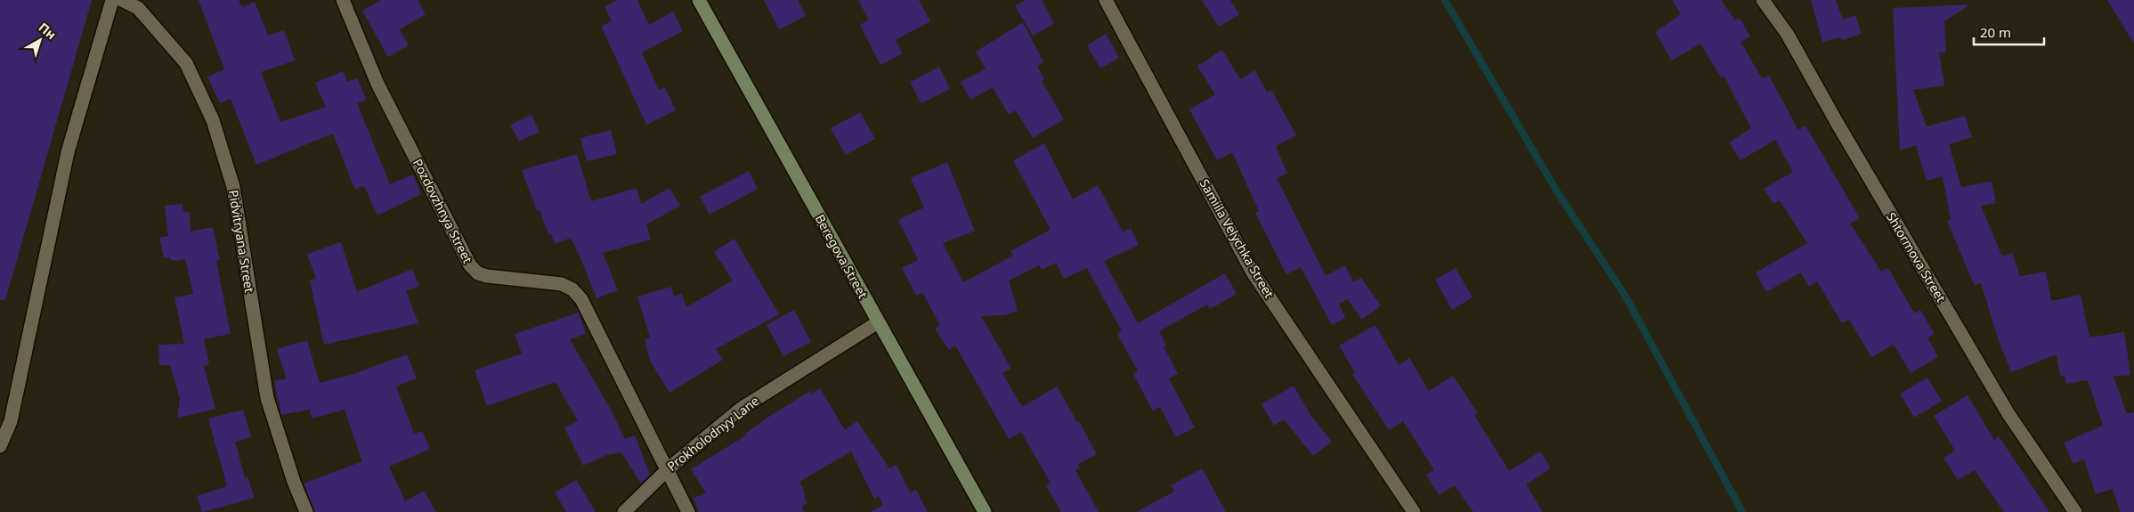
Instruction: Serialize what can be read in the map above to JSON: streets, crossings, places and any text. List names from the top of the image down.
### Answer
{
  "streets": {
    "street": [
      "Pozdovzhnya Street",
      "Samiila Velychka Street",
      "Pidvitryana Street",
      "Beregova Street",
      "Shtormova Street",
      "Prokholodnyy Lane"
    ]
  },
  "crossings": [
    ["Pozdovzhnya Street", "Prokholodnyy Lane"],
    ["Beregova Street", "Prokholodnyy Lane"]
  ],
  "scale_bar": "20 m",
  "north": "top right"
}
